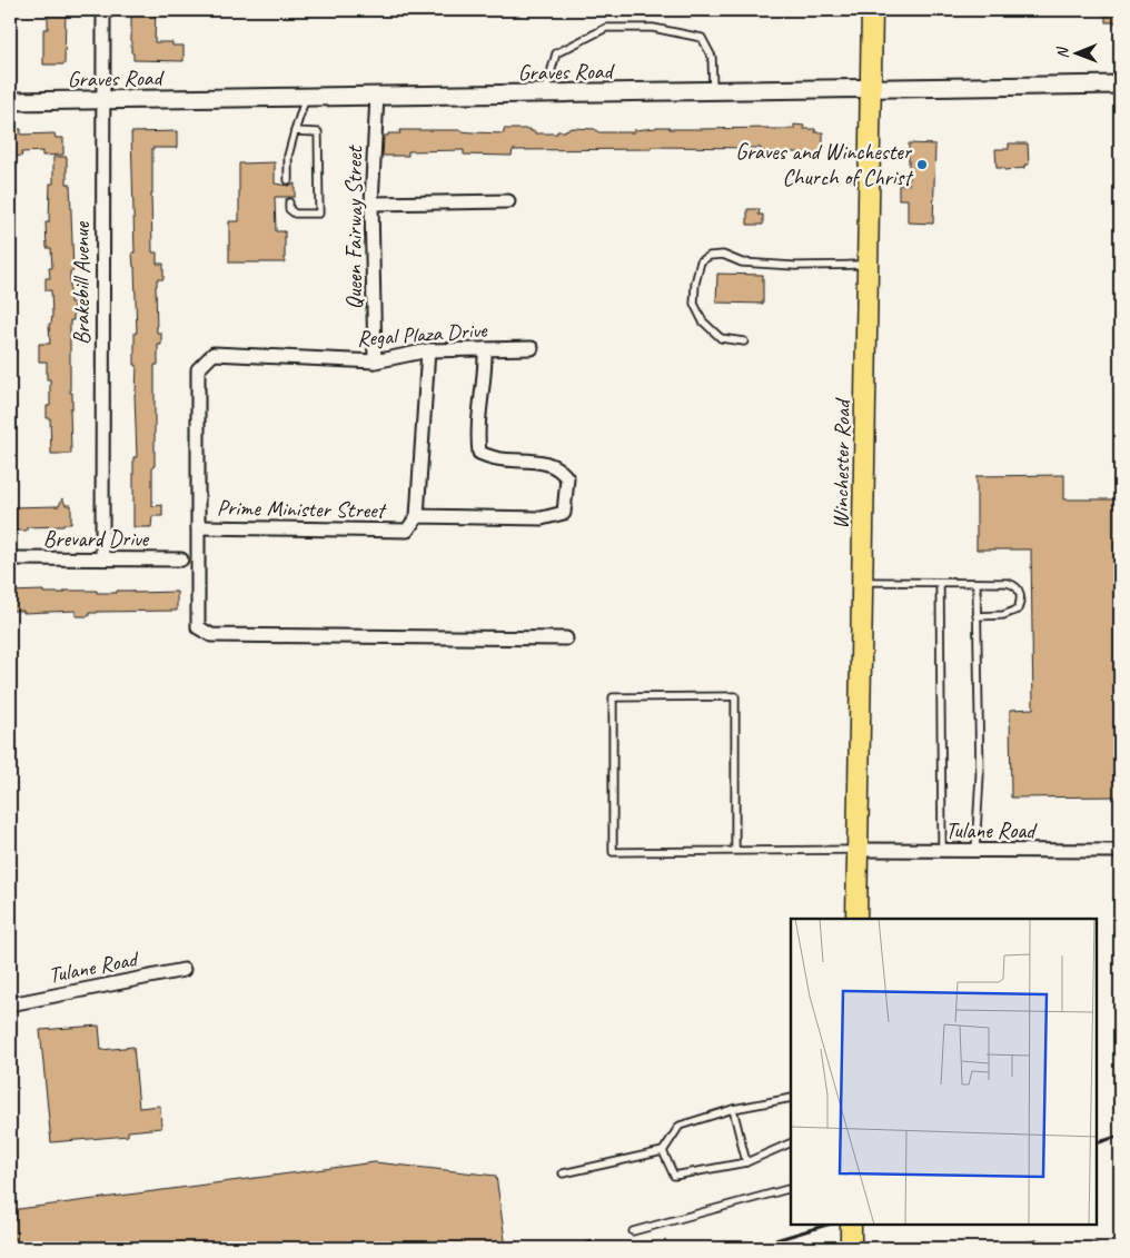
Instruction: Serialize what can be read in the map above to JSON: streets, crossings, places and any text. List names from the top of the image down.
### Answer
{
  "streets": {
    "main road": ["Winchester Road"],
    "street": [
      "Graves Road",
      "Queen Fairway Street",
      "Brakebill Avenue",
      "Regal Plaza Drive",
      "Prime Minister Street",
      "Brevard Drive",
      "Tulane Road"
    ]
  },
  "crossings": [
    ["Graves Road", "Queen Fairway Street"],
    ["Graves Road", "Brakebill Avenue"],
    ["Graves Road", "Winchester Road"],
    ["Queen Fairway Street", "Regal Plaza Drive"],
    ["Brakebill Avenue", "Brevard Drive"],
    ["Regal Plaza Drive", "Prime Minister Street"],
    ["Winchester Road", "Tulane Road"]
  ],
  "places": ["Graves and Winchester Church of Christ"],
  "north": "left"
}
